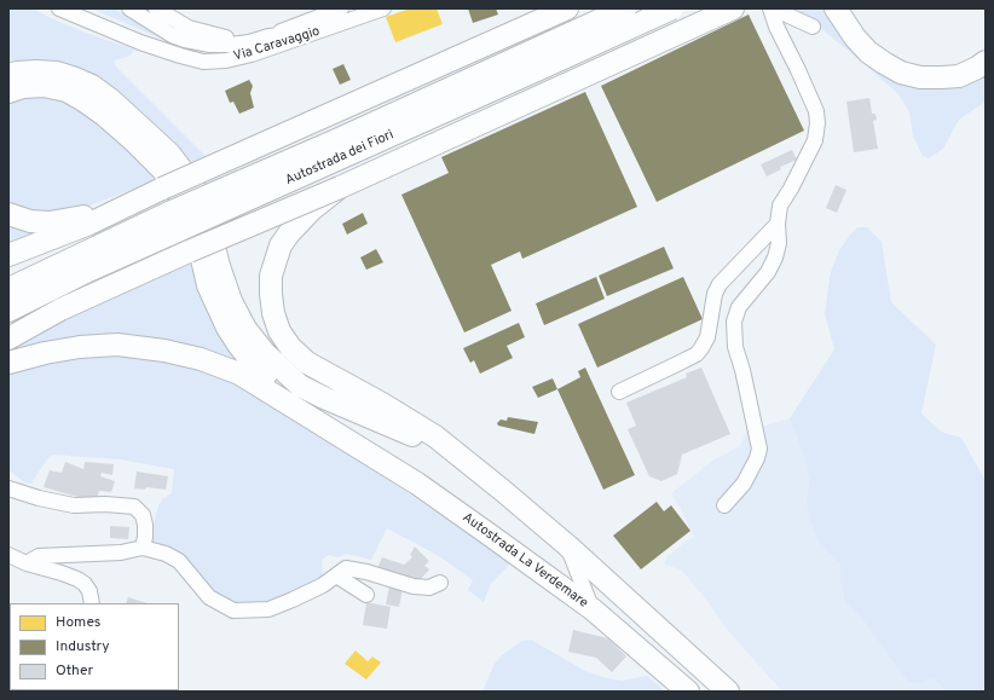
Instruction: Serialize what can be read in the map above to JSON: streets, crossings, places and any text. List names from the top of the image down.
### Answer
{
  "streets": {
    "highway": ["Autostrada dei Fiori", "Autostrada La Verdemare"],
    "street": ["Via Caravaggio"]
  },
  "legend": ["Homes", "Industry", "Other"]
}
